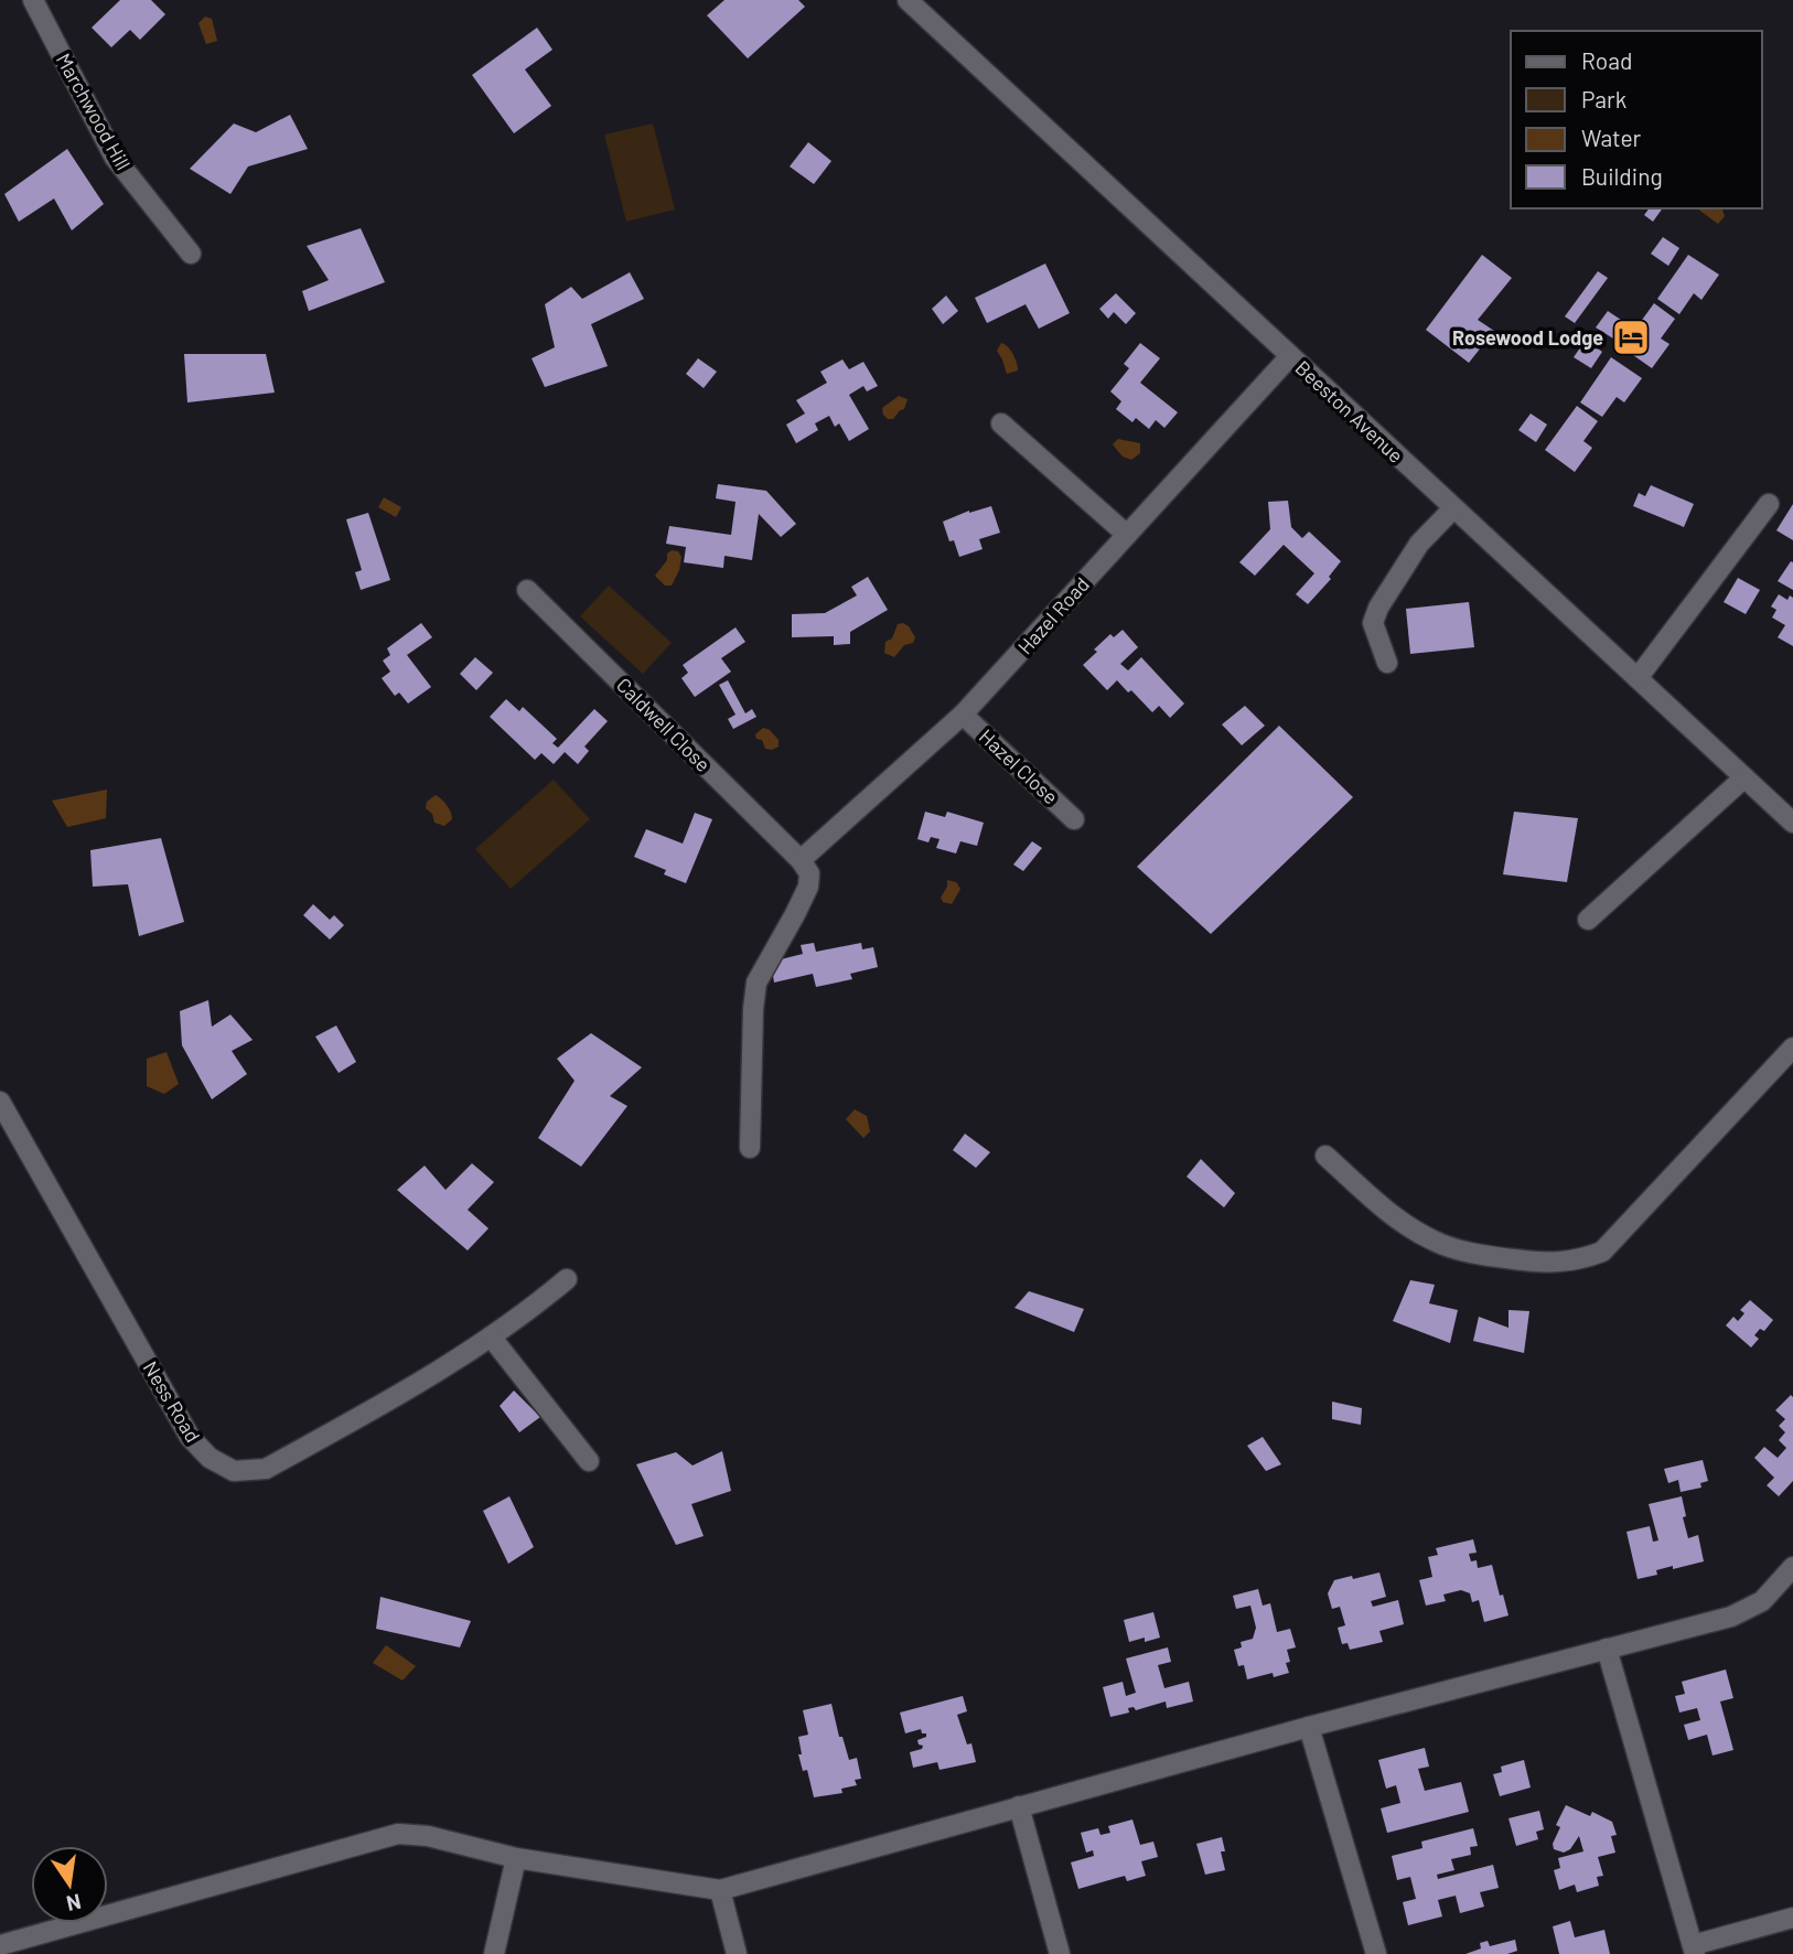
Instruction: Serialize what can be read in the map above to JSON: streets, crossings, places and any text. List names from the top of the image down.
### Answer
{
  "streets": {
    "street": [
      "Marchwood Hill",
      "Beeston Avenue",
      "Hazel Road",
      "Caldwell Close",
      "Hazel Close",
      "Ness Road"
    ]
  },
  "crossings": [
    ["Beeston Avenue", "Hazel Road"],
    ["Hazel Road", "Caldwell Close"],
    ["Hazel Road", "Hazel Close"]
  ],
  "places": {
    "hotel": ["Rosewood Lodge"]
  },
  "legend": [
    "Road",
    "Park",
    "Water",
    "Building"
  ],
  "north": "bottom"
}
